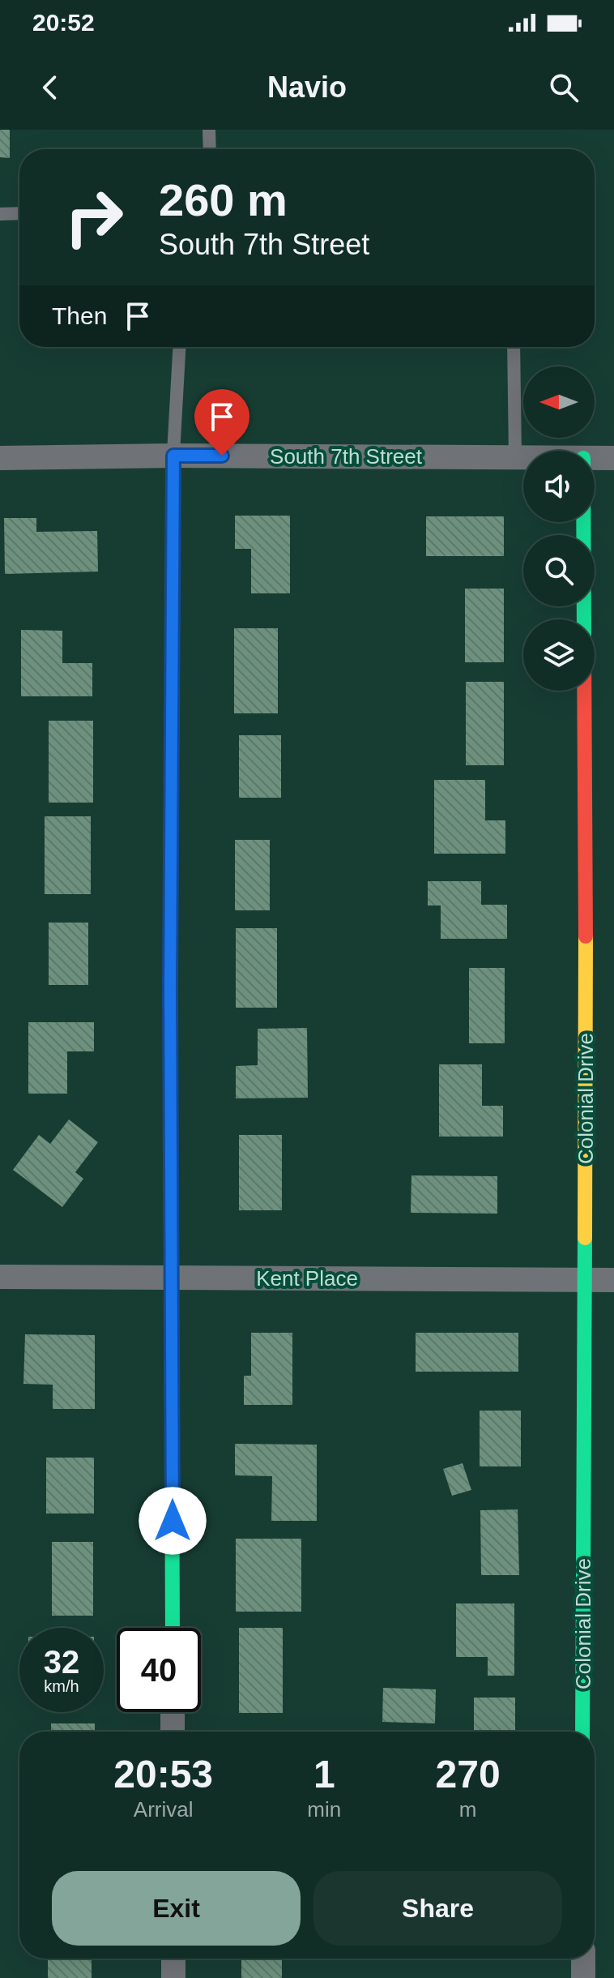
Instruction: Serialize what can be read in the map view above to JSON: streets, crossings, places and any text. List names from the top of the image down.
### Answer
{
  "streets": {
    "street": ["South 7th Street", "Colonial Drive", "Kent Place"]
  },
  "crossings": [
    ["Colonial Drive", "Kent Place"]
  ],
  "north": "left",
  "page": {
    "status": "20:52",
    "header": "Navio",
    "turn": ["260 m", "South 7th Street"],
    "then": "Then",
    "speed": "32 km/h",
    "limit": "40",
    "eta": [
      "20:53",
      "Arrival",
      "1",
      "min",
      "270",
      "m"
    ],
    "buttons": ["Exit", "Share"]
  }
}
